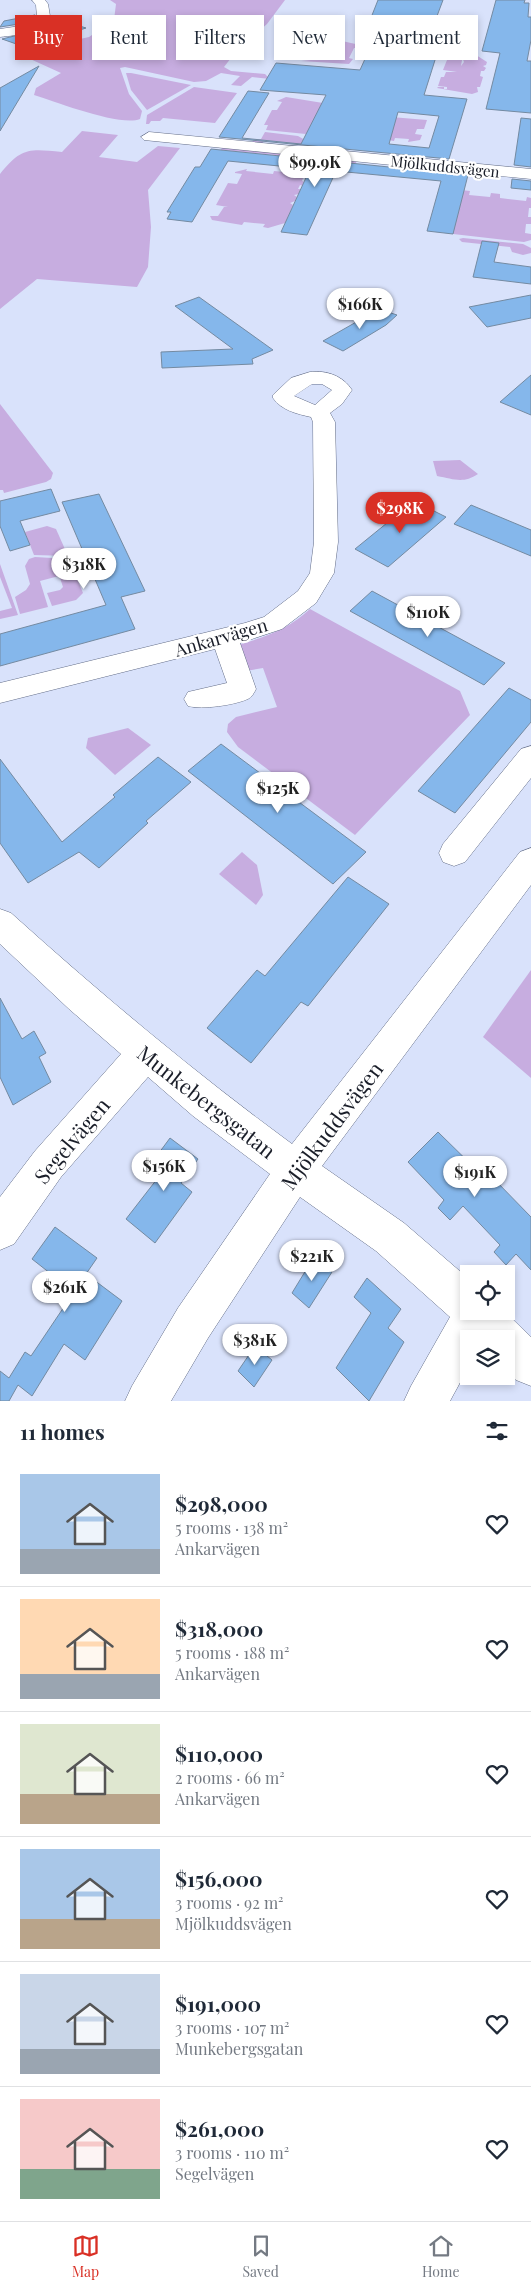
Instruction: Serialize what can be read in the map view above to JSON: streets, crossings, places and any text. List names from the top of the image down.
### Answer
{
  "streets": {
    "street": [
      "Mjölkuddsvägen",
      "Ankarvägen",
      "Munkebergsgatan",
      "Segelvägen"
    ]
  },
  "crossings": [
    ["Mjölkuddsvägen", "Munkebergsgatan"],
    ["Munkebergsgatan", "Segelvägen"]
  ],
  "page": {
    "chip": [
      "Buy",
      "Rent",
      "Filters",
      "New",
      "Apartment"
    ],
    "price": [
      "$99.9K",
      "$166K",
      "$298K",
      "$318K",
      "$110K",
      "$125K",
      "$156K",
      "$191K",
      "$221K",
      "$261K",
      "$381K"
    ],
    "heading": "11 homes",
    "list": [
      {
        "name": "$298,000",
        "note": "5 rooms · 138 m² · Ankarvägen"
      },
      {
        "name": "$318,000",
        "note": "5 rooms · 188 m² · Ankarvägen"
      },
      {
        "name": "$110,000",
        "note": "2 rooms · 66 m² · Ankarvägen"
      },
      {
        "name": "$156,000",
        "note": "3 rooms · 92 m² · Mjölkuddsvägen"
      },
      {
        "name": "$191,000",
        "note": "3 rooms · 107 m² · Munkebergsgatan"
      },
      {
        "name": "$261,000",
        "note": "3 rooms · 110 m² · Segelvägen"
      }
    ],
    "tabs": ["Map", "Saved", "Home"]
  }
}
